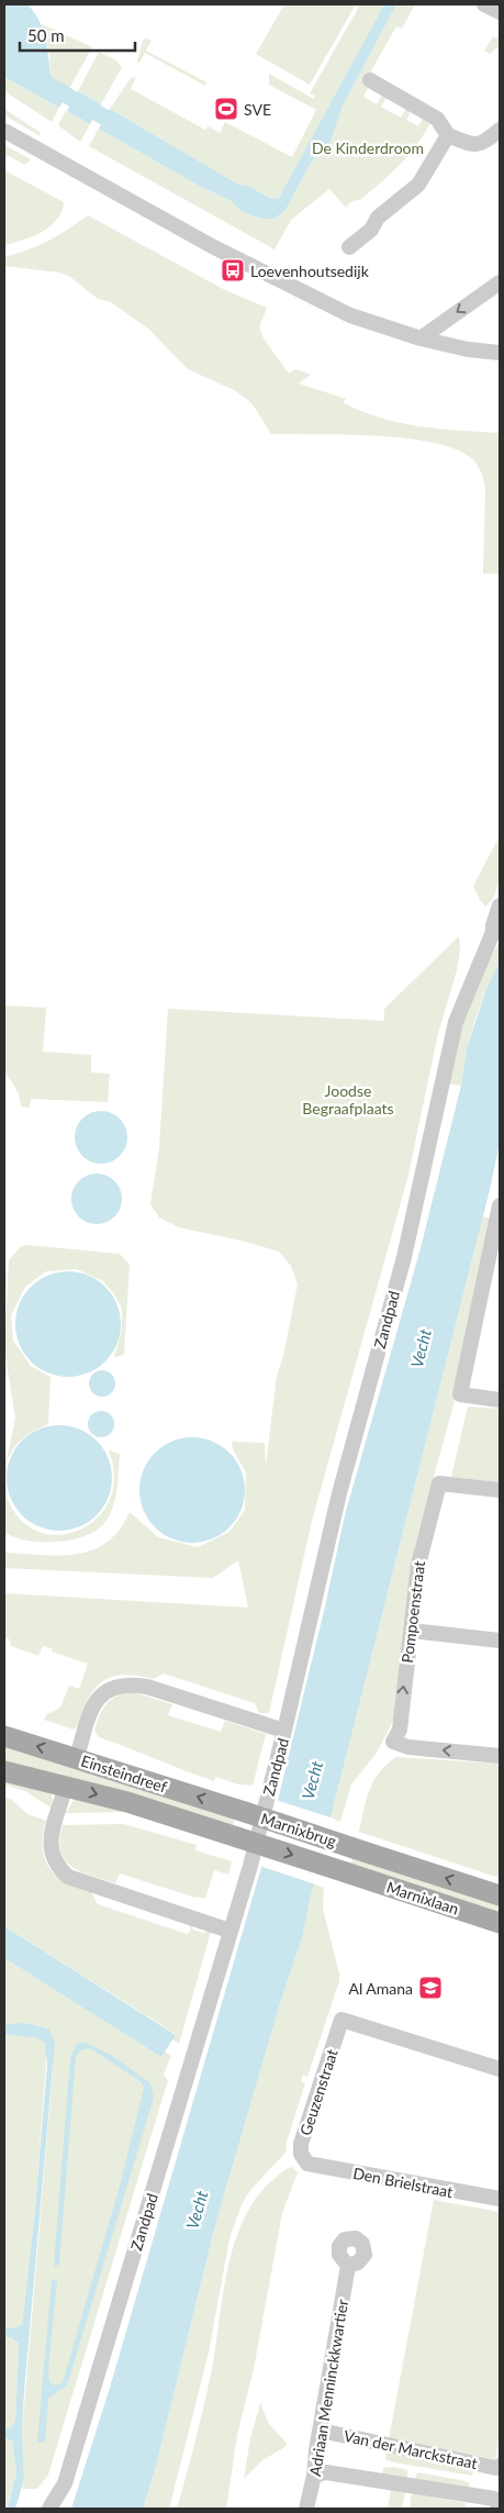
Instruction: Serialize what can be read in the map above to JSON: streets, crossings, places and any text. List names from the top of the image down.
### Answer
{
  "streets": {
    "main road": ["Einsteindreef", "Marnixbrug", "Marnixlaan"],
    "street": [
      "Zandpad",
      "Pompoenstraat",
      "Geuzenstraat",
      "Den Brielstraat",
      "Adriaan Menninckkwartier",
      "Van der Marckstraat"
    ]
  },
  "crossings": [
    ["Zandpad", "Einsteindreef"],
    ["Einsteindreef", "Marnixbrug"],
    ["Marnixbrug", "Marnixlaan"],
    ["Geuzenstraat", "Den Brielstraat"],
    ["Adriaan Menninckkwartier", "Van der Marckstraat"]
  ],
  "water": ["Vecht"],
  "parks": ["De Kinderdroom", "Joodse Begraafplaats"],
  "places": {
    "sports": ["SVE"],
    "bus stop": ["Loevenhoutsedijk"],
    "school or university": ["Al Amana"]
  },
  "scale_bar": "50 m"
}
